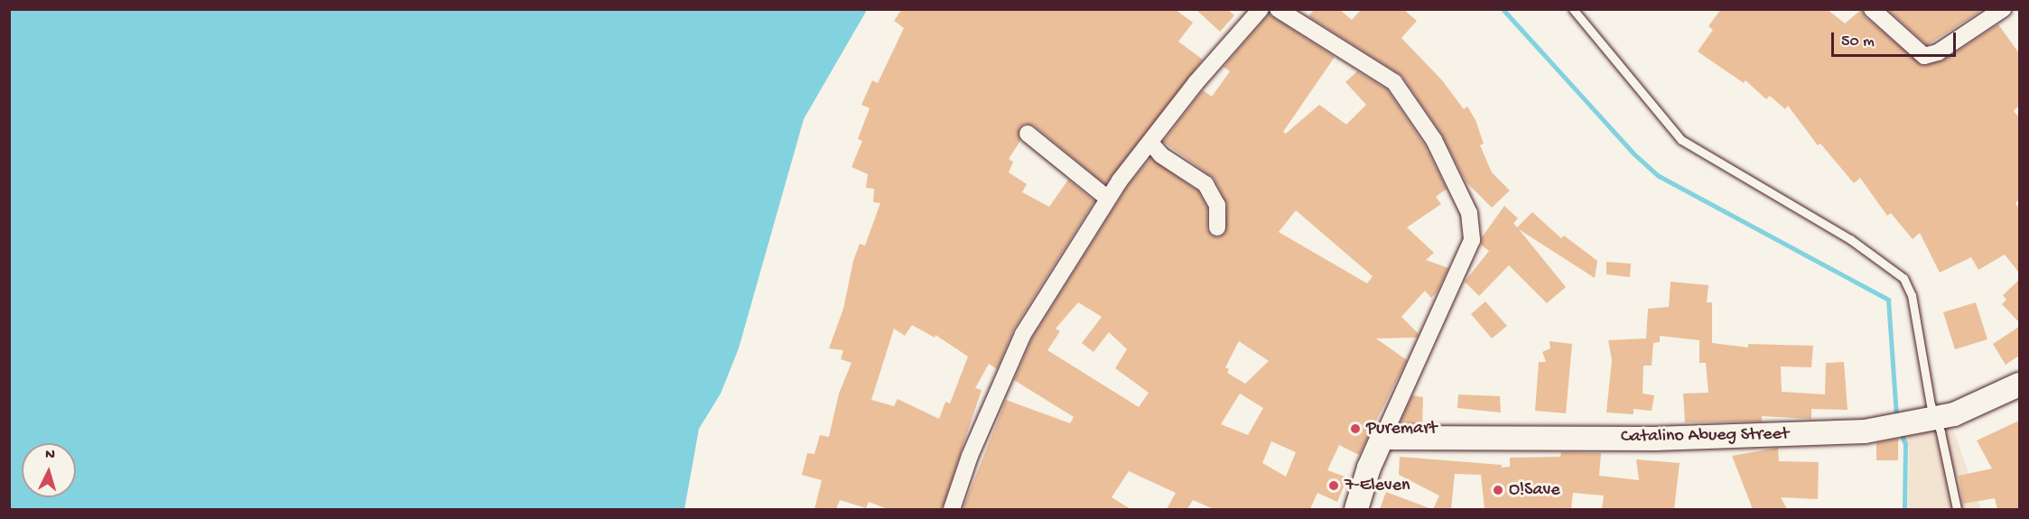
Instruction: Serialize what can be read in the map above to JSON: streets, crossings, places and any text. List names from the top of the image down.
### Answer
{
  "streets": {
    "street": ["Catalino Abueg Street"]
  },
  "places": ["Puremart", "7-Eleven", "O!Save"],
  "scale_bar": "50 m",
  "north": "top"
}
